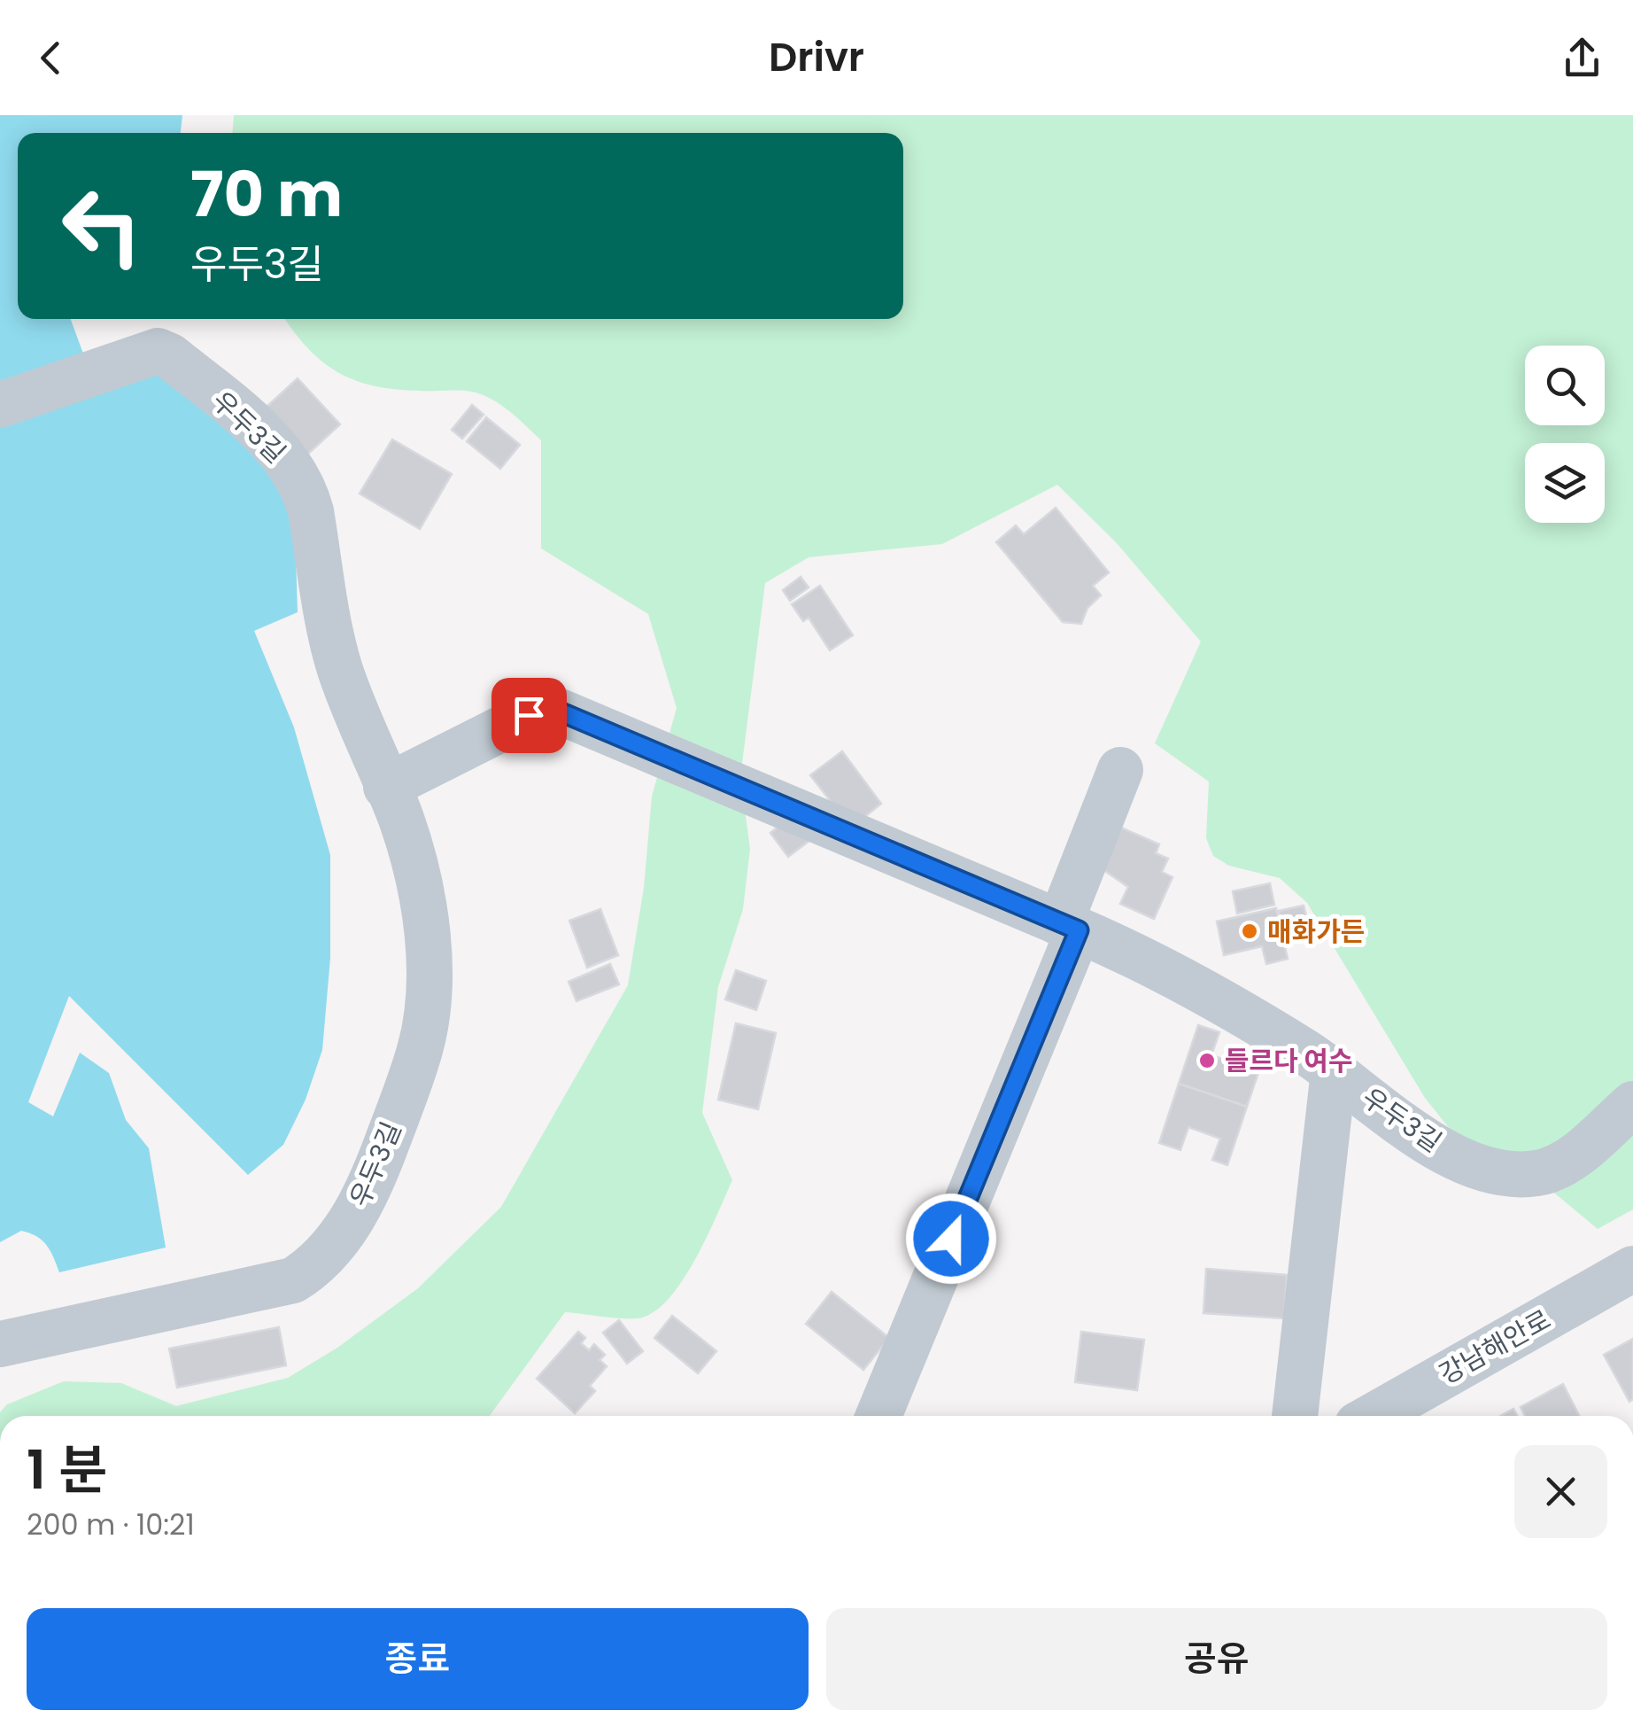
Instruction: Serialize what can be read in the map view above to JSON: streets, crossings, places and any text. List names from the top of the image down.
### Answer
{
  "streets": {
    "street": ["우두3길", "강남해안로"]
  },
  "places": ["매화가든", "들르다 여수"],
  "page": {
    "header": "Drivr",
    "turn": ["70 m", "우두3길"],
    "heading": ["1 분", "200 m · 10:21"],
    "buttons": ["종료", "공유"]
  }
}
